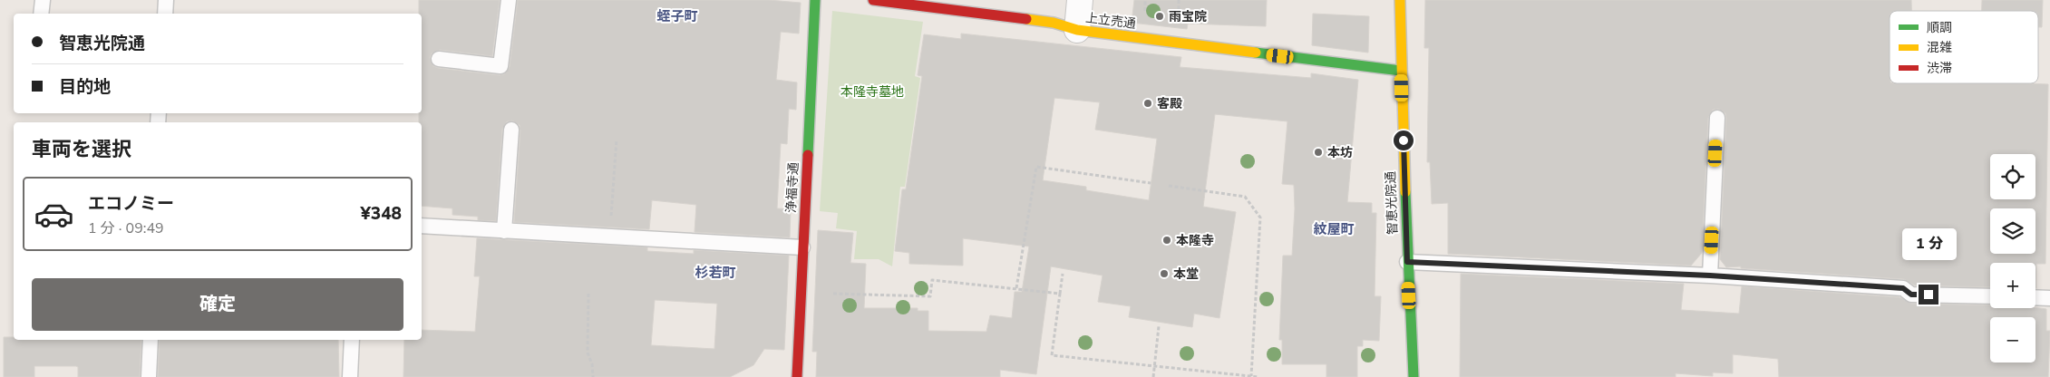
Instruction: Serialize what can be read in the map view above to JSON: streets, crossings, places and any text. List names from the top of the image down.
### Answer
{
  "streets": {
    "street": ["上立売通", "浄福寺通", "智恵光院通"]
  },
  "crossings": [
    ["上立売通", "智恵光院通"]
  ],
  "districts": ["蛭子町", "紋屋町", "杉若町"],
  "parks": ["本隆寺墓地"],
  "places": [
    "雨宝院",
    "客殿",
    "本坊",
    "本隆寺",
    "本堂"
  ],
  "legend": ["順調", "混雑", "渋滞"],
  "page": {
    "banner": ["智恵光院通", "目的地"],
    "heading": "車両を選択",
    "map_buttons": ["+", "−"],
    "list": [
      {
        "name": "エコノミー",
        "note": "1 分 · 09:49",
        "value": "¥348"
      }
    ],
    "bubble": "1 分",
    "buttons": "確定"
  }
}
